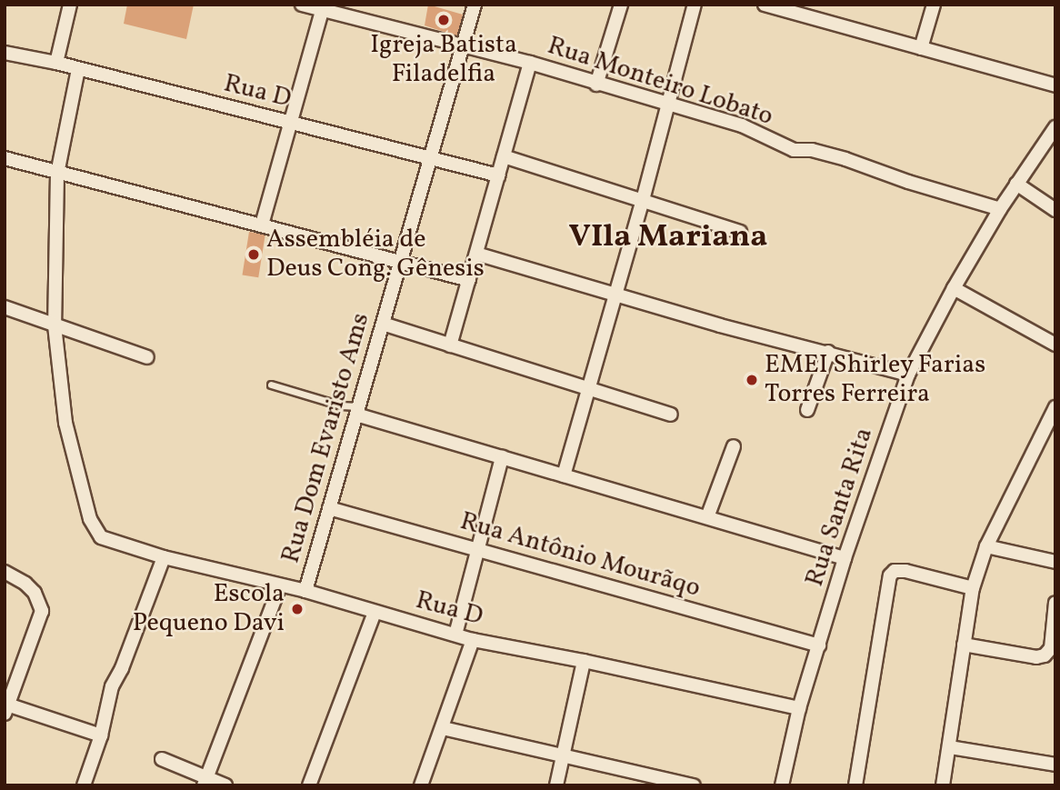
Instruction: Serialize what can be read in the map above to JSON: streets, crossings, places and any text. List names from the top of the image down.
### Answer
{
  "streets": {
    "street": [
      "Rua Monteiro Lobato",
      "Rua D",
      "Rua Dom Evaristo Ams",
      "Rua Santa Rita",
      "Rua Antônio Mourãqo"
    ]
  },
  "crossings": [
    ["Rua Monteiro Lobato", "Rua Dom Evaristo Ams"],
    ["Rua Monteiro Lobato", "Rua Santa Rita"],
    ["Rua D", "Rua Dom Evaristo Ams"],
    ["Rua D", "Rua Santa Rita"],
    ["Rua Dom Evaristo Ams", "Rua Antônio Mourãqo"],
    ["Rua Santa Rita", "Rua Antônio Mourãqo"]
  ],
  "districts": ["VIla Mariana"],
  "places": [
    "Igreja Batista Filadelfia",
    "Assembléia de Deus Cong. Gênesis",
    "EMEI Shirley Farias Torres Ferreira",
    "Escola Pequeno Davi"
  ]
}
